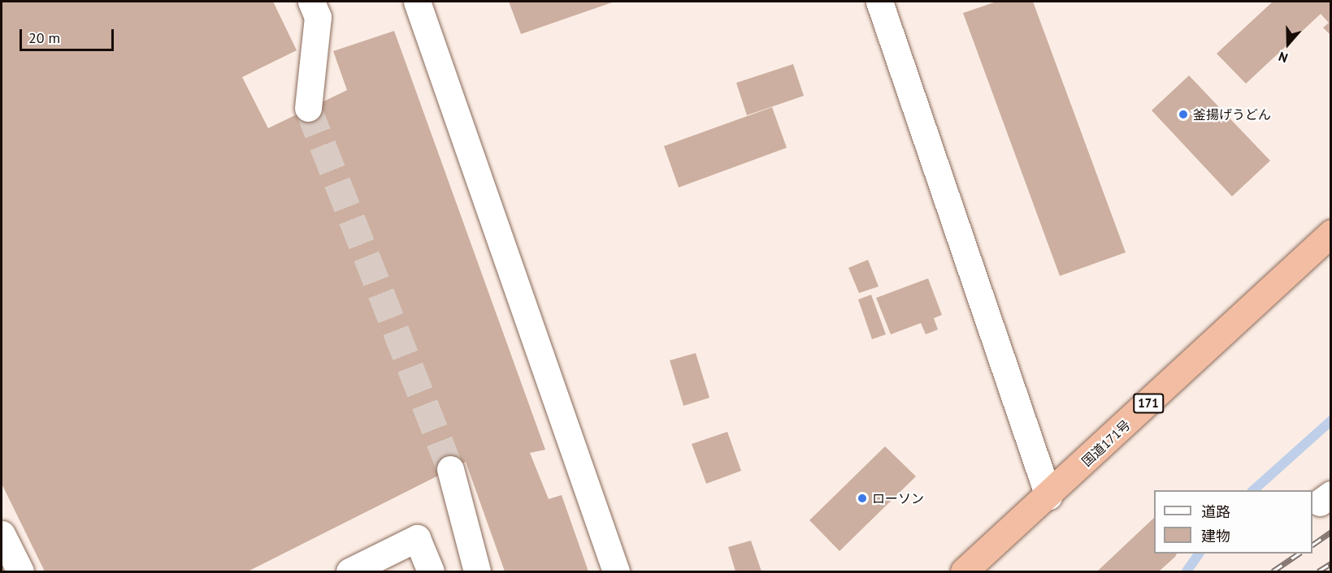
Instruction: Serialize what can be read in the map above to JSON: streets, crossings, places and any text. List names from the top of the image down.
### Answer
{
  "streets": {
    "highway": ["171", "国道171号"]
  },
  "places": ["釜揚げうどん", "ローソン"],
  "legend": ["道路", "建物"],
  "scale_bar": "20 m",
  "north": "bottom"
}
